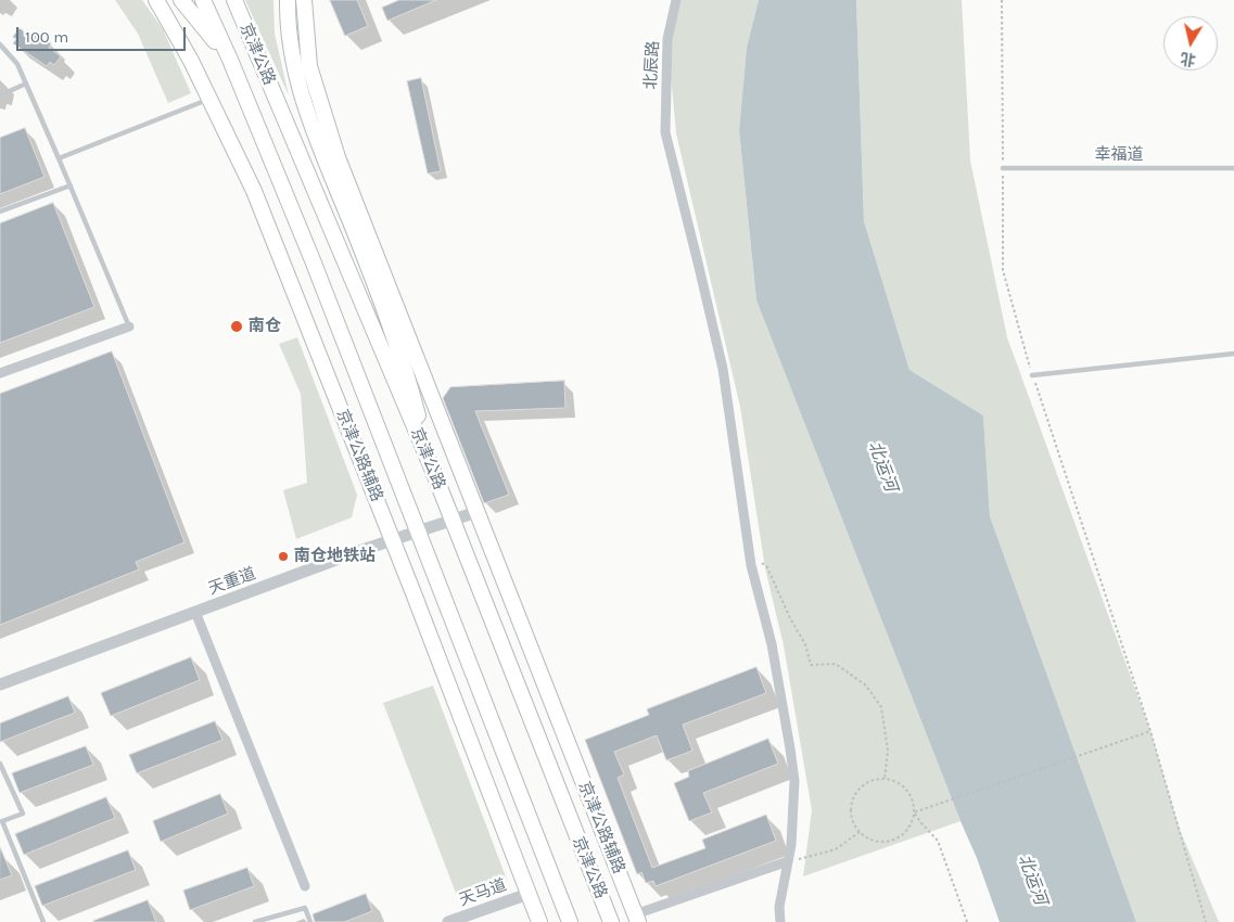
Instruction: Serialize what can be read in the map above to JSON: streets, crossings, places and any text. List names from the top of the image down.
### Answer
{
  "streets": {
    "main road": ["京津公路", "京津公路辅路"],
    "street": ["北辰路", "天重道", "天马道"],
    "lane": ["幸福道"]
  },
  "crossings": [
    ["京津公路", "天重道"],
    ["京津公路辅路", "天重道"],
    ["京津公路辅路", "天马道"]
  ],
  "water": ["北运河"],
  "places": ["南仓", "南仓地铁站"],
  "scale_bar": "100 m",
  "north": "bottom"
}
